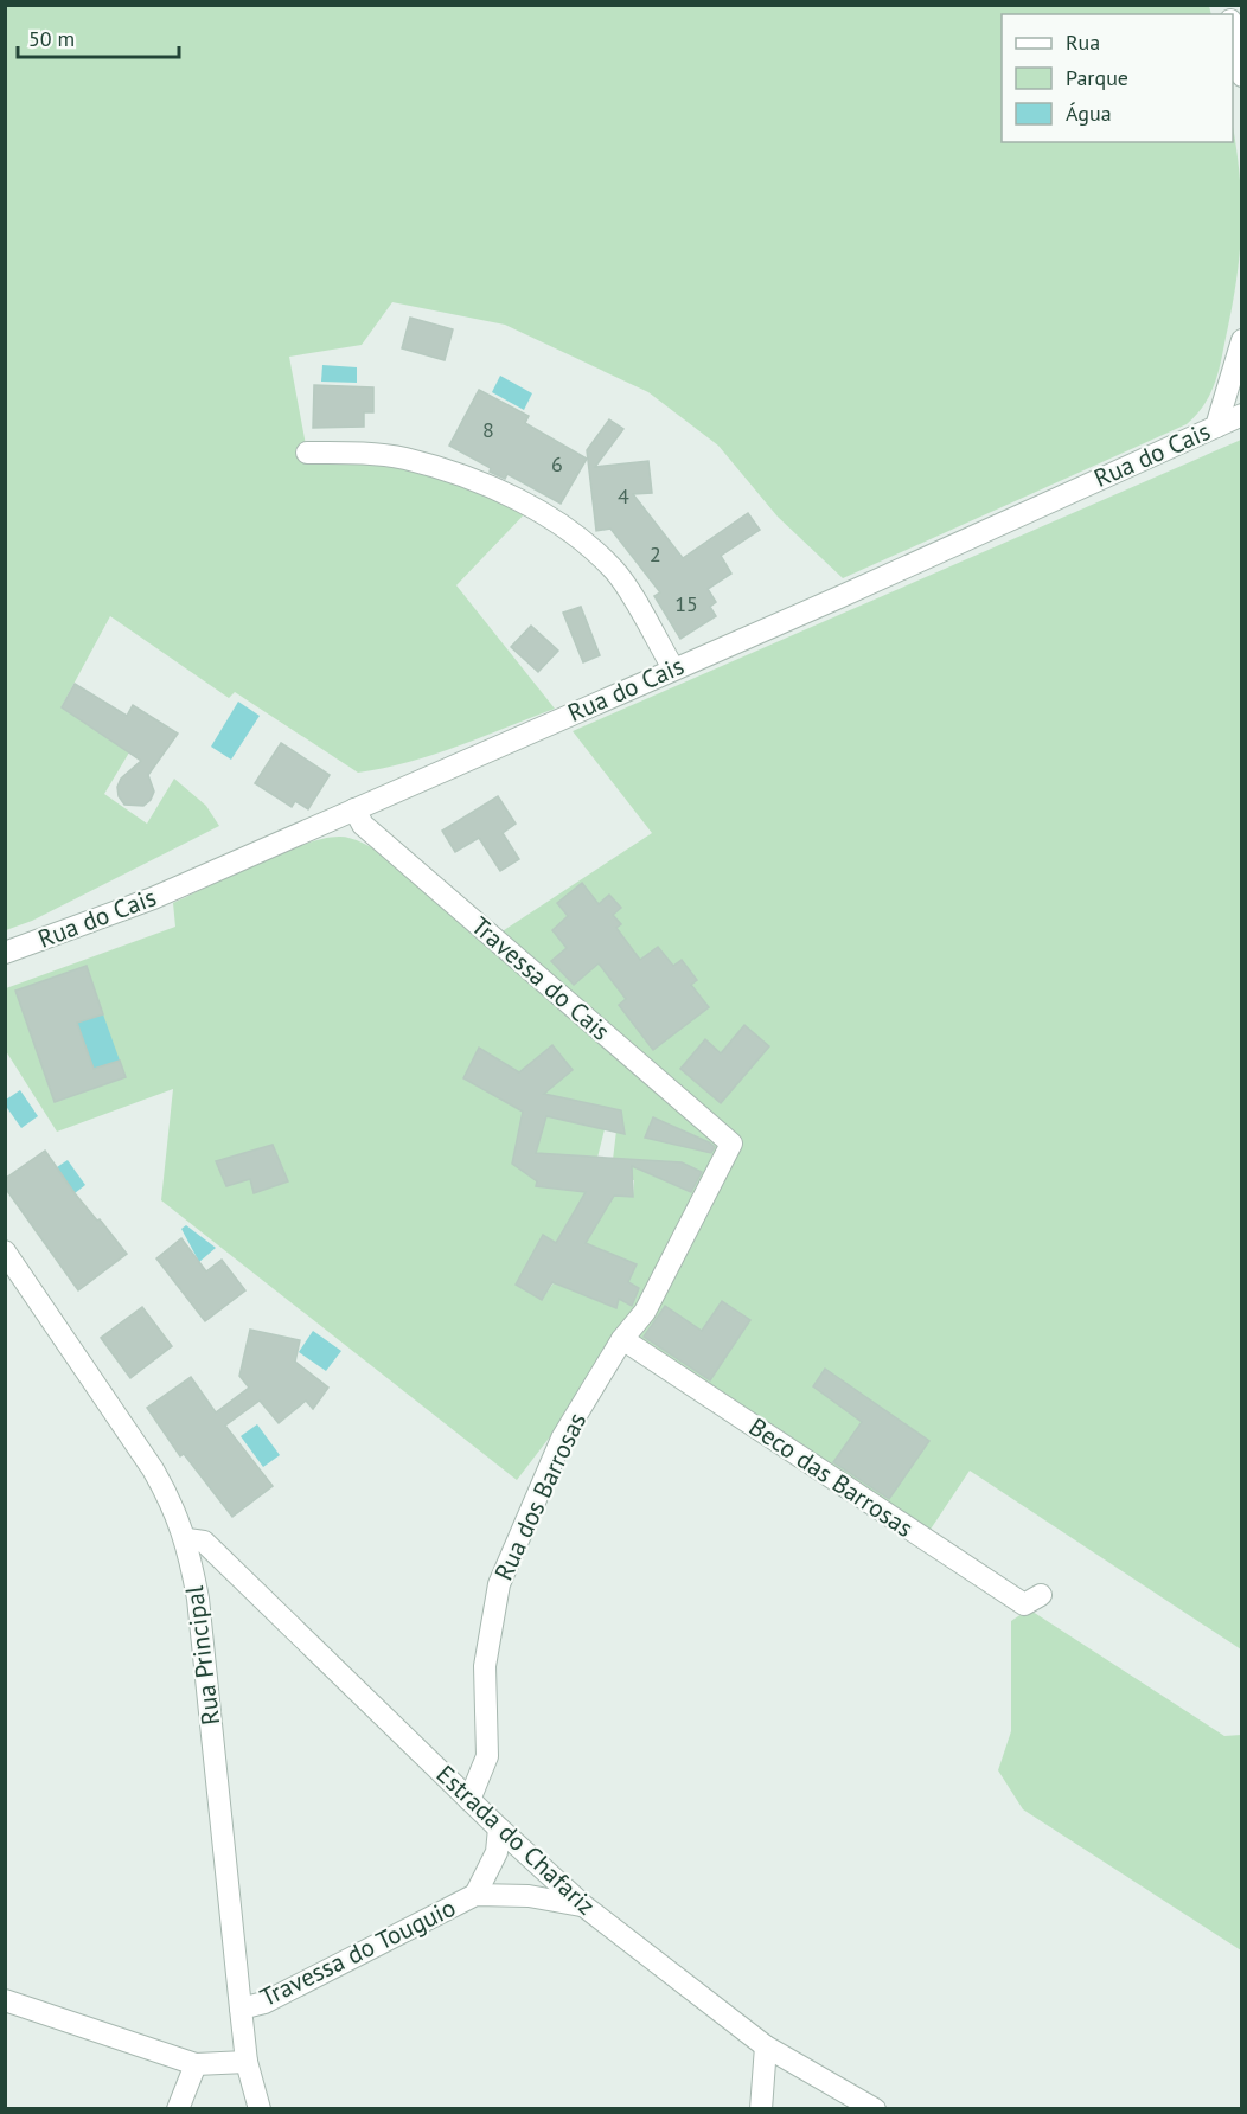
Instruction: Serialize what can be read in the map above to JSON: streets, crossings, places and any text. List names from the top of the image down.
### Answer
{
  "streets": {
    "street": [
      "Rua do Cais",
      "Travessa do Cais",
      "Beco das Barrosas",
      "Rua dos Barrosas",
      "Rua Principal",
      "Estrada do Chafariz",
      "Travessa do Touguio"
    ]
  },
  "crossings": [
    ["Rua do Cais", "Travessa do Cais"],
    ["Travessa do Cais", "Rua dos Barrosas"],
    ["Beco das Barrosas", "Rua dos Barrosas"],
    ["Rua dos Barrosas", "Estrada do Chafariz"],
    ["Rua Principal", "Estrada do Chafariz"],
    ["Rua Principal", "Travessa do Touguio"],
    ["Estrada do Chafariz", "Travessa do Touguio"]
  ],
  "house_numbers": [
    "8",
    "6",
    "4",
    "2",
    "15"
  ],
  "legend": ["Rua", "Parque", "Água"],
  "scale_bar": "50 m"
}
